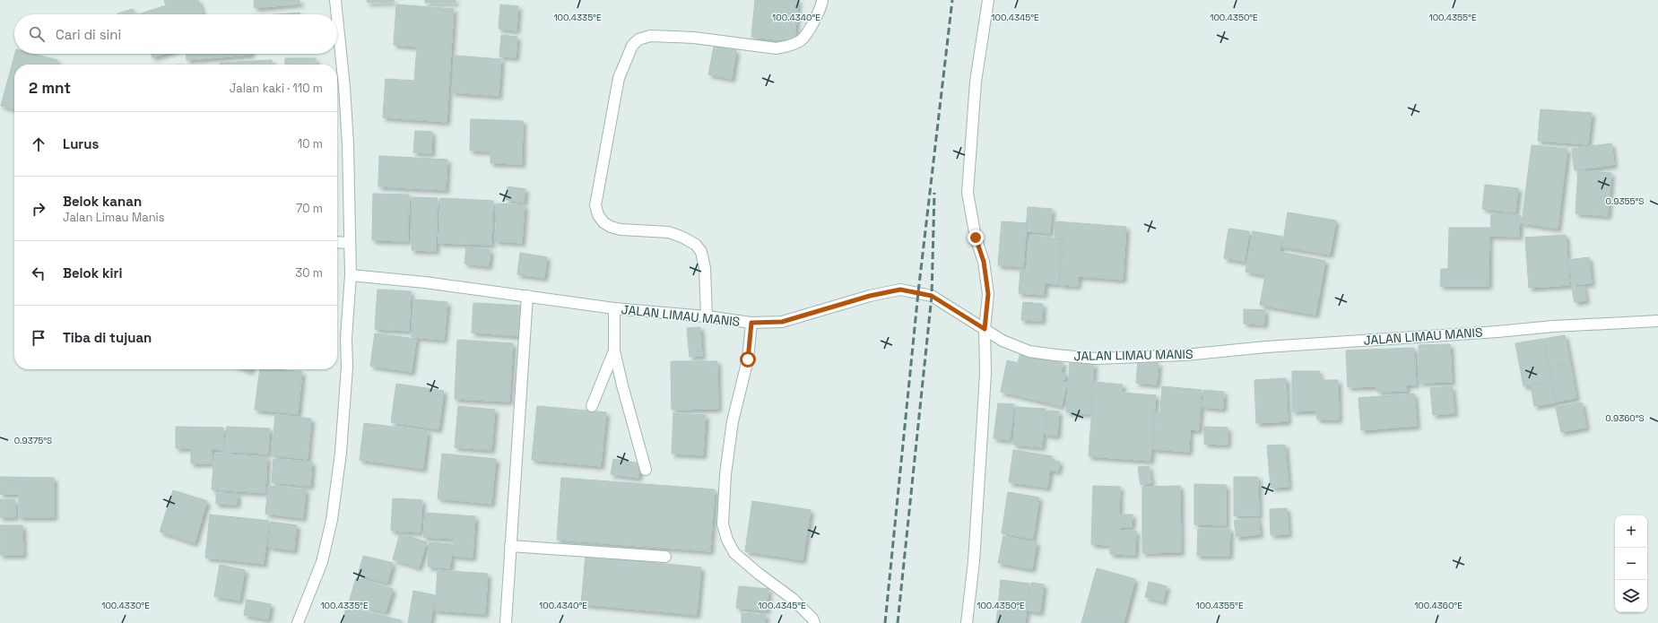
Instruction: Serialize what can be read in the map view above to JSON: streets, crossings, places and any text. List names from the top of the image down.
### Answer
{
  "streets": {
    "street": ["JALAN LIMAU MANIS"]
  },
  "page": {
    "search": "Cari di sini",
    "heading": ["2 mnt", "Jalan kaki · 110 m"],
    "list": [
      ["Lurus", "10 m"],
      ["Belok kanan", "Jalan Limau Manis", "70 m"],
      ["Belok kiri", "30 m"],
      "Tiba di tujuan"
    ],
    "map_buttons": ["+", "−"]
  },
  "coordinates": [
    "100.4335°E",
    "100.4340°E",
    "100.4345°E",
    "100.4350°E",
    "100.4355°E",
    "0.9355°S",
    "0.9360°S",
    "0.9375°S",
    "100.4330°E",
    "100.4360°E"
  ]
}
